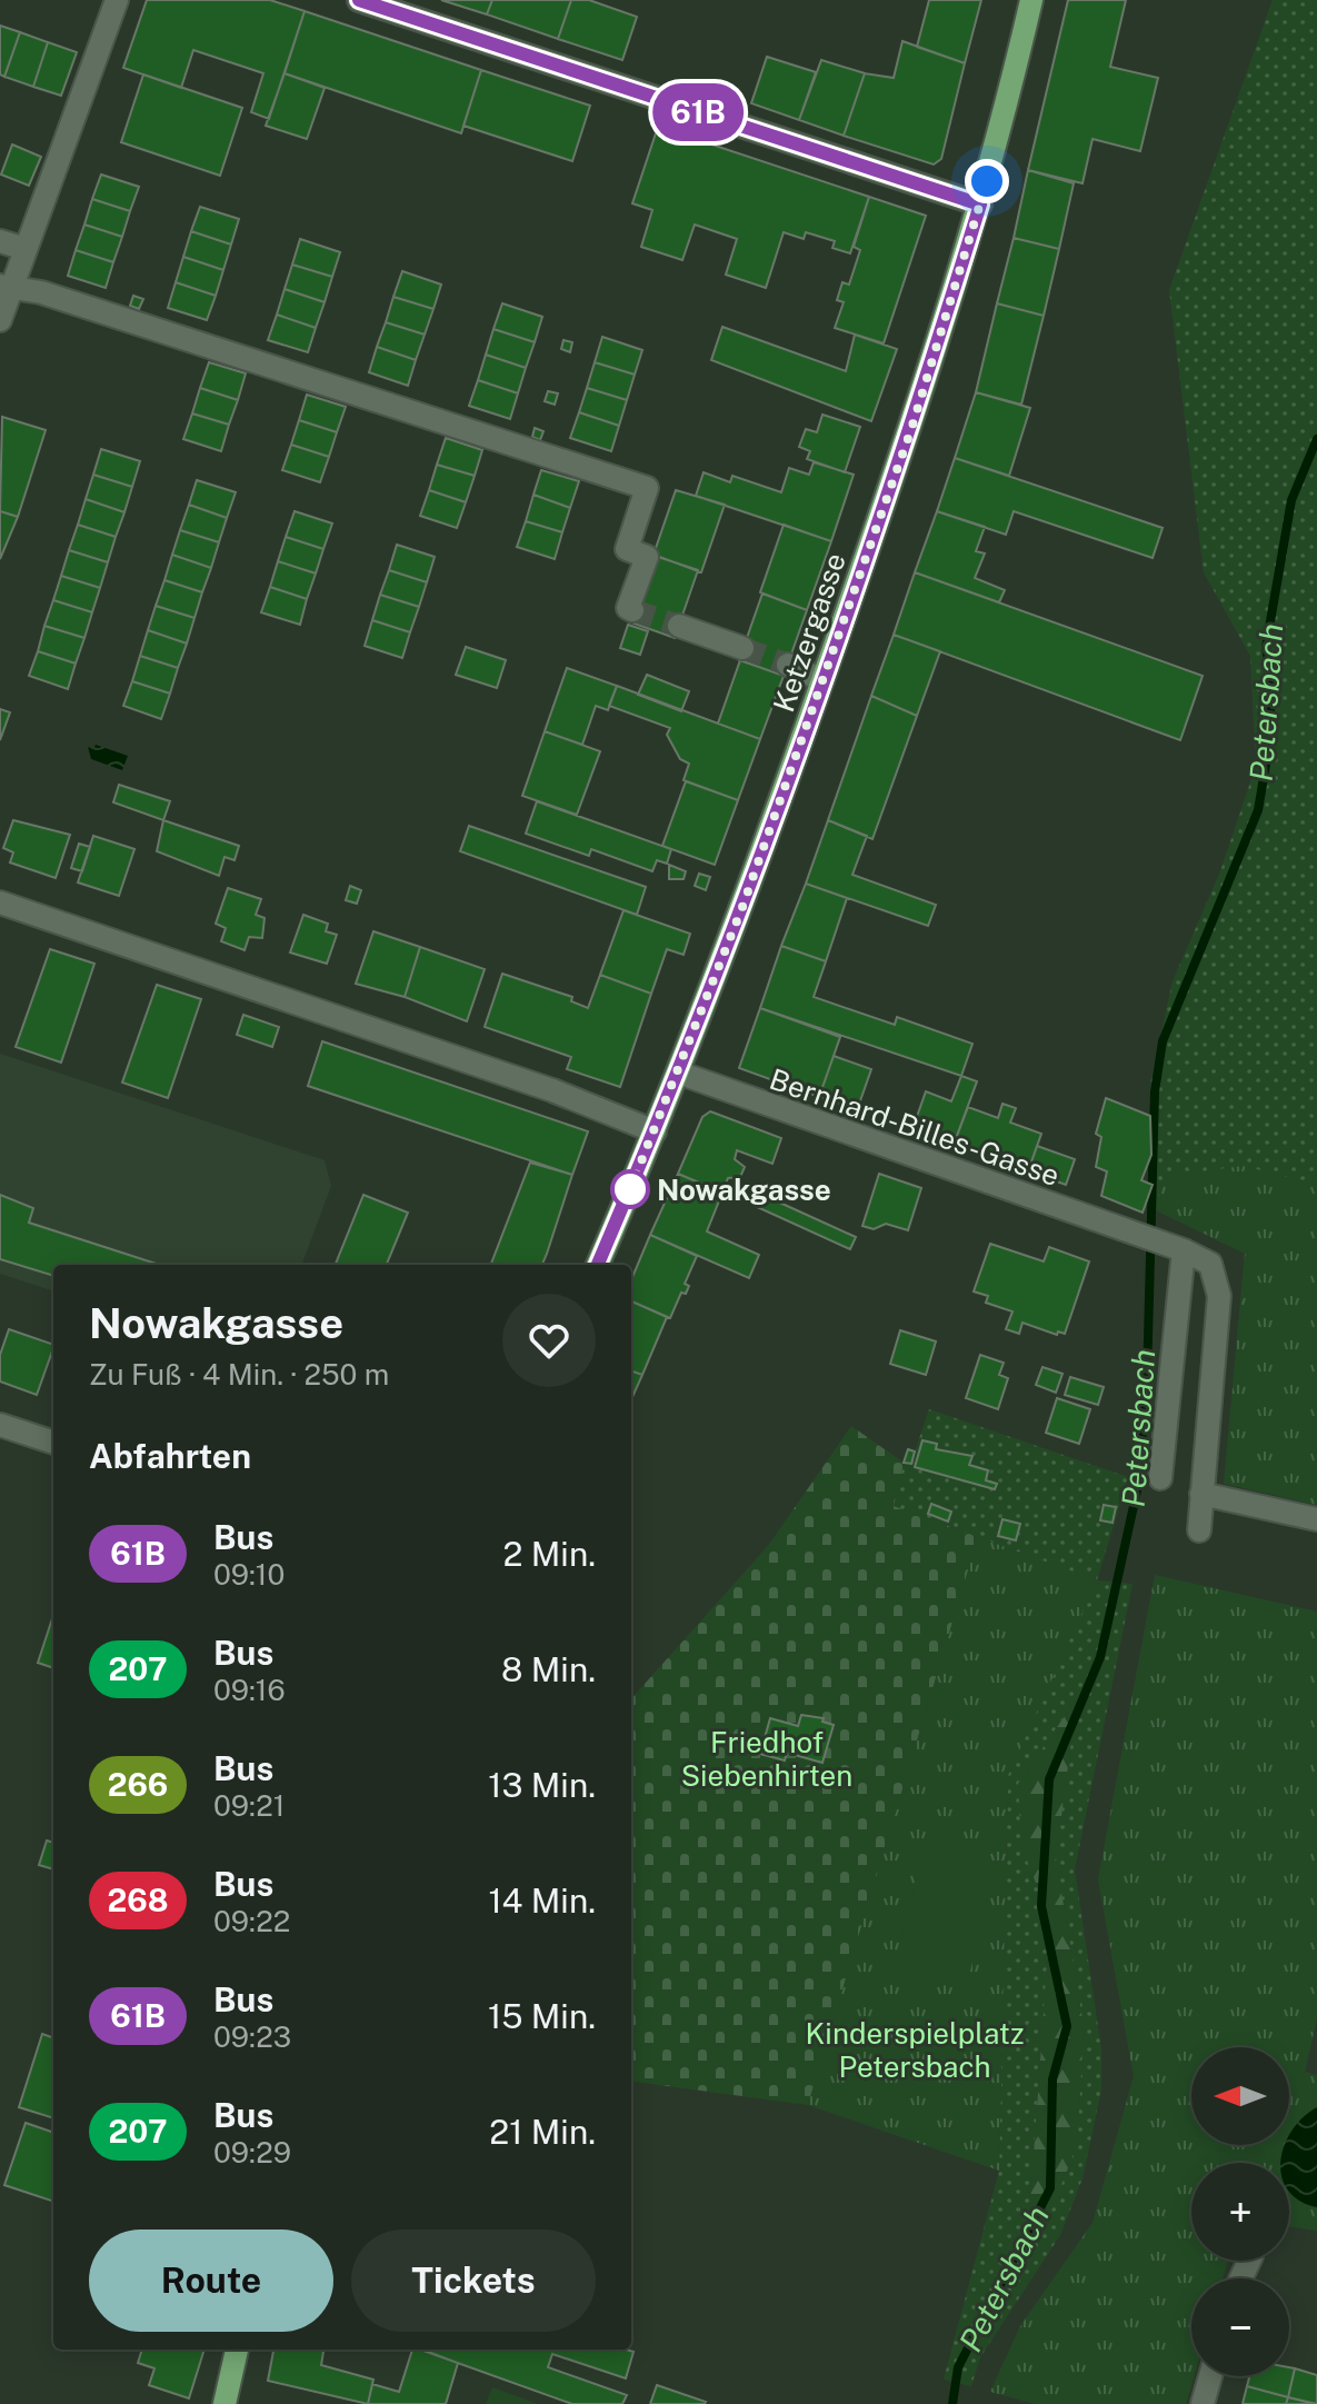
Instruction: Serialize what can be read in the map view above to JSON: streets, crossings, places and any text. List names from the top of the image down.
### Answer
{
  "streets": {
    "main road": ["Ketzergasse"],
    "street": ["Bernhard-Billes-Gasse"]
  },
  "crossings": [
    ["Ketzergasse", "Bernhard-Billes-Gasse"]
  ],
  "water": ["Petersbach"],
  "parks": ["Friedhof Siebenhirten", "Kinderspielplatz Petersbach"],
  "places": ["Nowakgasse"],
  "lines": ["bus line 61B"],
  "north": "left",
  "page": {
    "on_map": "61B",
    "heading": [
      ["Nowakgasse", "Zu Fuß · 4 Min. · 250 m"],
      "Abfahrten"
    ],
    "list": [
      {
        "mark": "61B",
        "name": "Bus",
        "note": "09:10",
        "value": "2 Min."
      },
      {
        "mark": "207",
        "name": "Bus",
        "note": "09:16",
        "value": "8 Min."
      },
      {
        "mark": "266",
        "name": "Bus",
        "note": "09:21",
        "value": "13 Min."
      },
      {
        "mark": "268",
        "name": "Bus",
        "note": "09:22",
        "value": "14 Min."
      },
      {
        "mark": "61B",
        "name": "Bus",
        "note": "09:23",
        "value": "15 Min."
      },
      {
        "mark": "207",
        "name": "Bus",
        "note": "09:29",
        "value": "21 Min."
      }
    ],
    "map_buttons": ["+", "−"],
    "buttons": ["Route", "Tickets"]
  }
}
